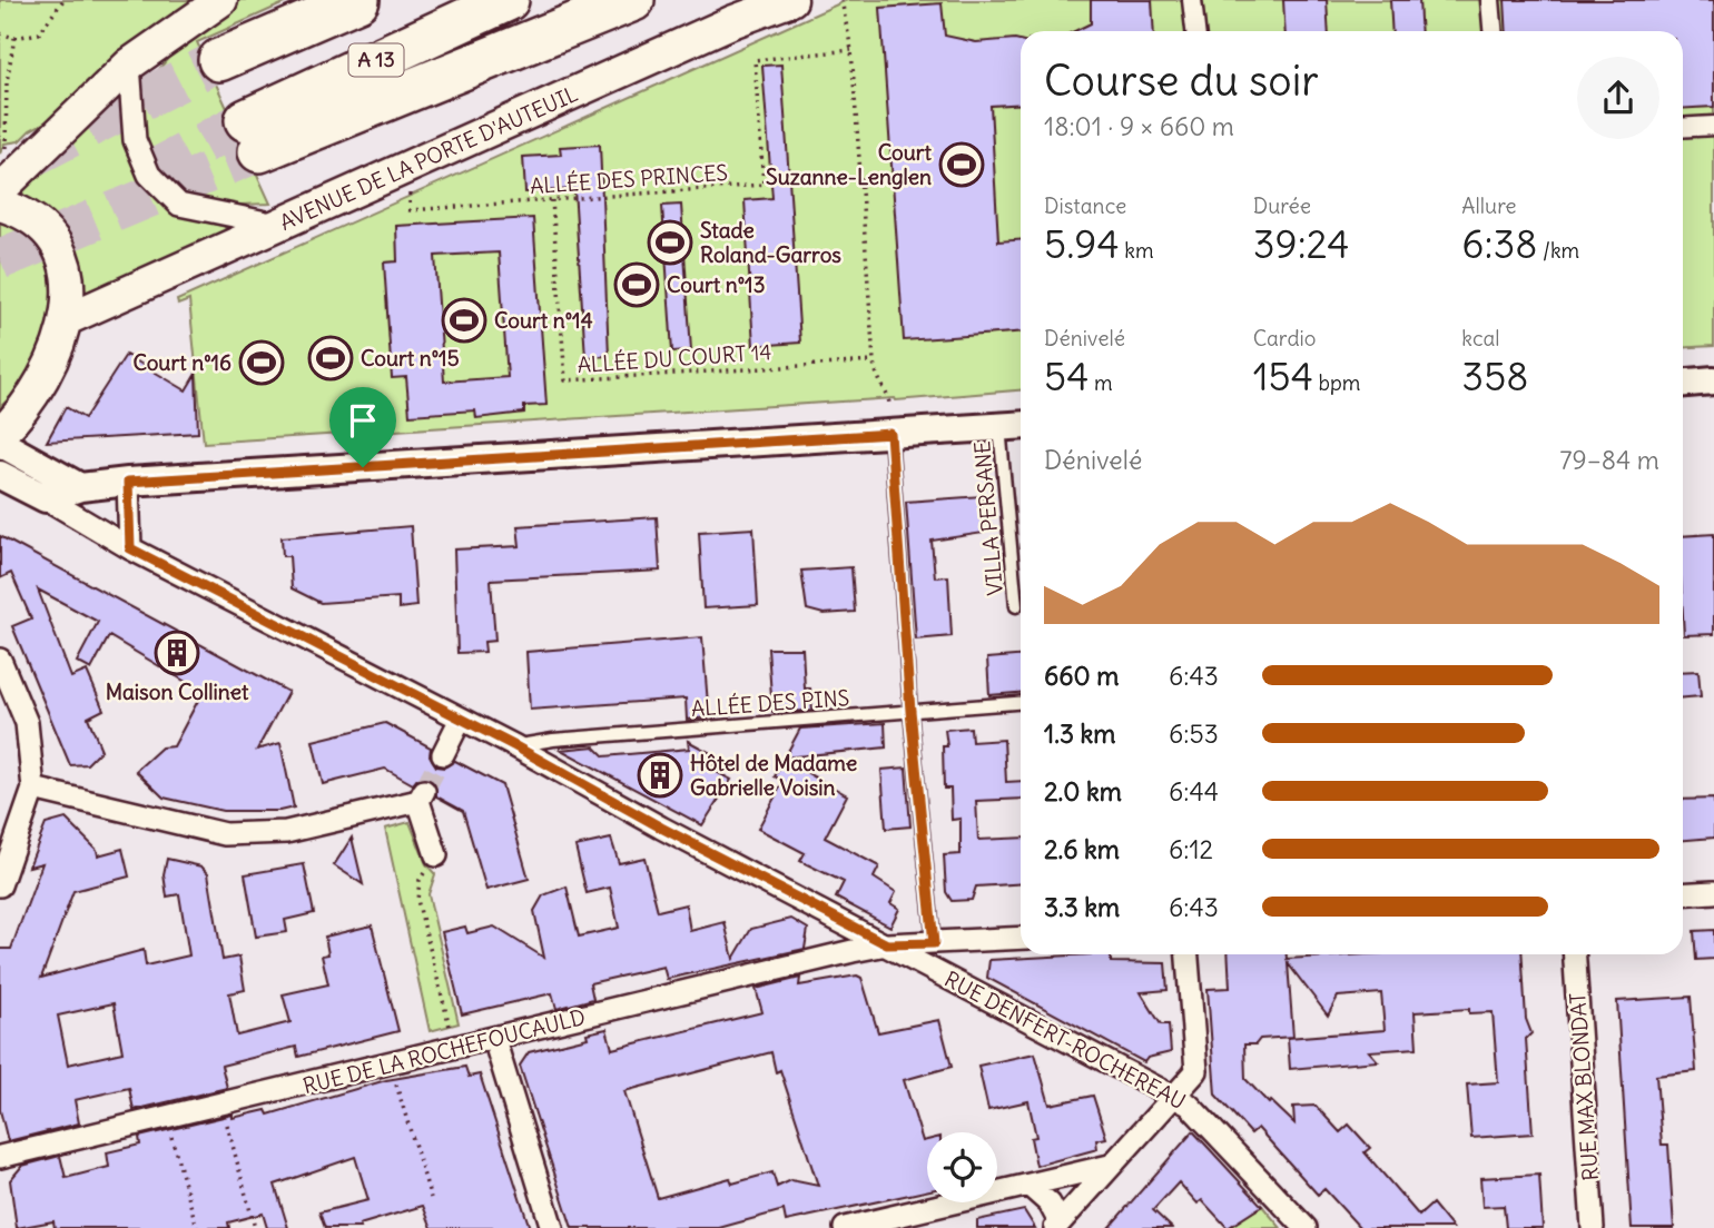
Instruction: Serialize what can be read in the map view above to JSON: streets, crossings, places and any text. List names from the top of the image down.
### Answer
{
  "streets": {
    "highway": ["A 13"],
    "main road": ["AVENUE DE LA PORTE D'AUTEUIL"],
    "street": ["RUE DENFERT-ROCHEREAU", "RUE DE LA ROCHEFOUCAULD", "RUE MAX BLONDAT"],
    "lane": ["VILLA PERSANE", "ALLÉE DES PINS"],
    "path": ["ALLÉE DES PRINCES", "ALLÉE DU COURT 14"]
  },
  "crossings": [
    ["AVENUE DE LA PORTE D'AUTEUIL", "ALLÉE DES PRINCES"],
    ["ALLÉE DES PRINCES", "ALLÉE DU COURT 14"],
    ["ALLÉE DES PINS", "RUE DENFERT-ROCHEREAU"],
    ["RUE DENFERT-ROCHEREAU", "RUE DE LA ROCHEFOUCAULD"]
  ],
  "places": {
    "sports": [
      "Court Suzanne-Lenglen",
      "Stade Roland-Garros",
      "Court n°13",
      "Court n°14",
      "Court n°15",
      "Court n°16"
    ],
    "building": ["Maison Collinet", "Hôtel de Madame Gabrielle Voisin"]
  },
  "page": {
    "heading": ["Course du soir", "18:01 · 9 × 660 m"],
    "stats": [
      ["Distance", "5.94 km"],
      ["Durée", "39:24"],
      ["Allure", "6:38 /km"],
      ["Dénivelé", "54 m"],
      ["Cardio", "154 bpm"],
      ["kcal", "358"]
    ],
    "chart": ["Dénivelé", "79–84 m"],
    "list": [
      {
        "name": "660 m",
        "note": "6:43"
      },
      {
        "name": "1.3 km",
        "note": "6:53"
      },
      {
        "name": "2.0 km",
        "note": "6:44"
      },
      {
        "name": "2.6 km",
        "note": "6:12"
      },
      {
        "name": "3.3 km",
        "note": "6:43"
      }
    ]
  }
}
